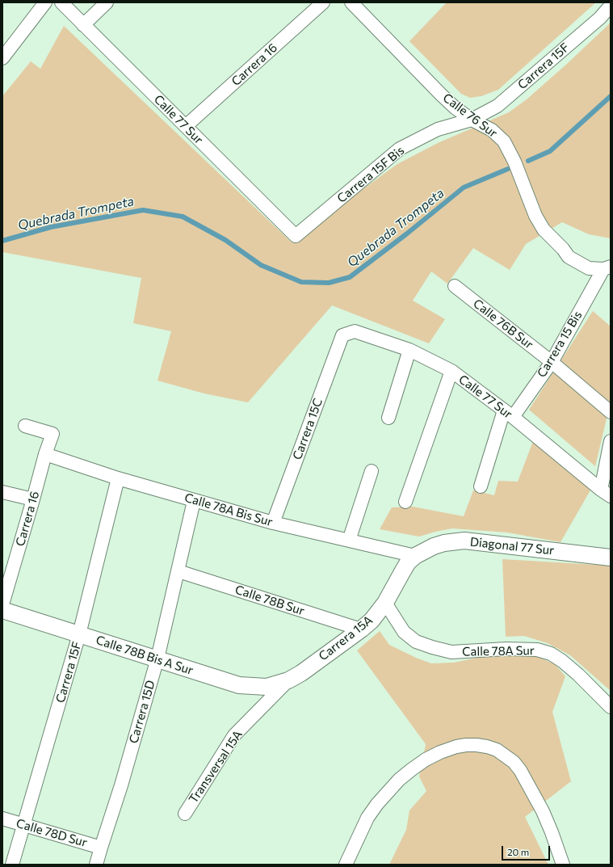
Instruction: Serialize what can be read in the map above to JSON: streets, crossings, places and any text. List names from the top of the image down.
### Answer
{
  "streets": {
    "street": [
      "Carrera 16",
      "Carrera 15F",
      "Calle 76 Sur",
      "Calle 77 Sur",
      "Carrera 15F Bis",
      "Calle 76B Sur",
      "Carrera 15 Bis",
      "Carrera 15C",
      "Calle 78A Bis Sur",
      "Diagonal 77 Sur",
      "Calle 78B Sur",
      "Carrera 15A",
      "Calle 78A Sur",
      "Calle 78B Bis A Sur",
      "Carrera 15D",
      "Transversal 15A",
      "Calle 78D Sur"
    ]
  },
  "crossings": [
    ["Carrera 16", "Calle 77 Sur"],
    ["Carrera 16", "Calle 78A Bis Sur"],
    ["Carrera 15F", "Calle 76 Sur"],
    ["Carrera 15F", "Carrera 15F Bis"],
    ["Carrera 15F", "Calle 78A Bis Sur"],
    ["Carrera 15F", "Calle 78B Bis A Sur"],
    ["Carrera 15F", "Calle 78D Sur"],
    ["Calle 76 Sur", "Carrera 15F Bis"],
    ["Calle 76 Sur", "Carrera 15 Bis"],
    ["Calle 77 Sur", "Carrera 15F Bis"],
    ["Calle 77 Sur", "Carrera 15 Bis"],
    ["Calle 77 Sur", "Carrera 15C"],
    ["Calle 76B Sur", "Carrera 15 Bis"],
    ["Carrera 15C", "Calle 78A Bis Sur"],
    ["Calle 78A Bis Sur", "Diagonal 77 Sur"],
    ["Calle 78A Bis Sur", "Carrera 15A"],
    ["Calle 78A Bis Sur", "Carrera 15D"],
    ["Diagonal 77 Sur", "Carrera 15A"],
    ["Calle 78B Sur", "Carrera 15A"],
    ["Calle 78B Sur", "Carrera 15D"],
    ["Carrera 15A", "Calle 78A Sur"],
    ["Carrera 15A", "Calle 78B Bis A Sur"],
    ["Carrera 15A", "Transversal 15A"],
    ["Calle 78B Bis A Sur", "Carrera 15D"],
    ["Calle 78B Bis A Sur", "Transversal 15A"],
    ["Carrera 15D", "Calle 78D Sur"]
  ],
  "water": ["Quebrada Trompeta"],
  "scale_bar": "20 m"
}
